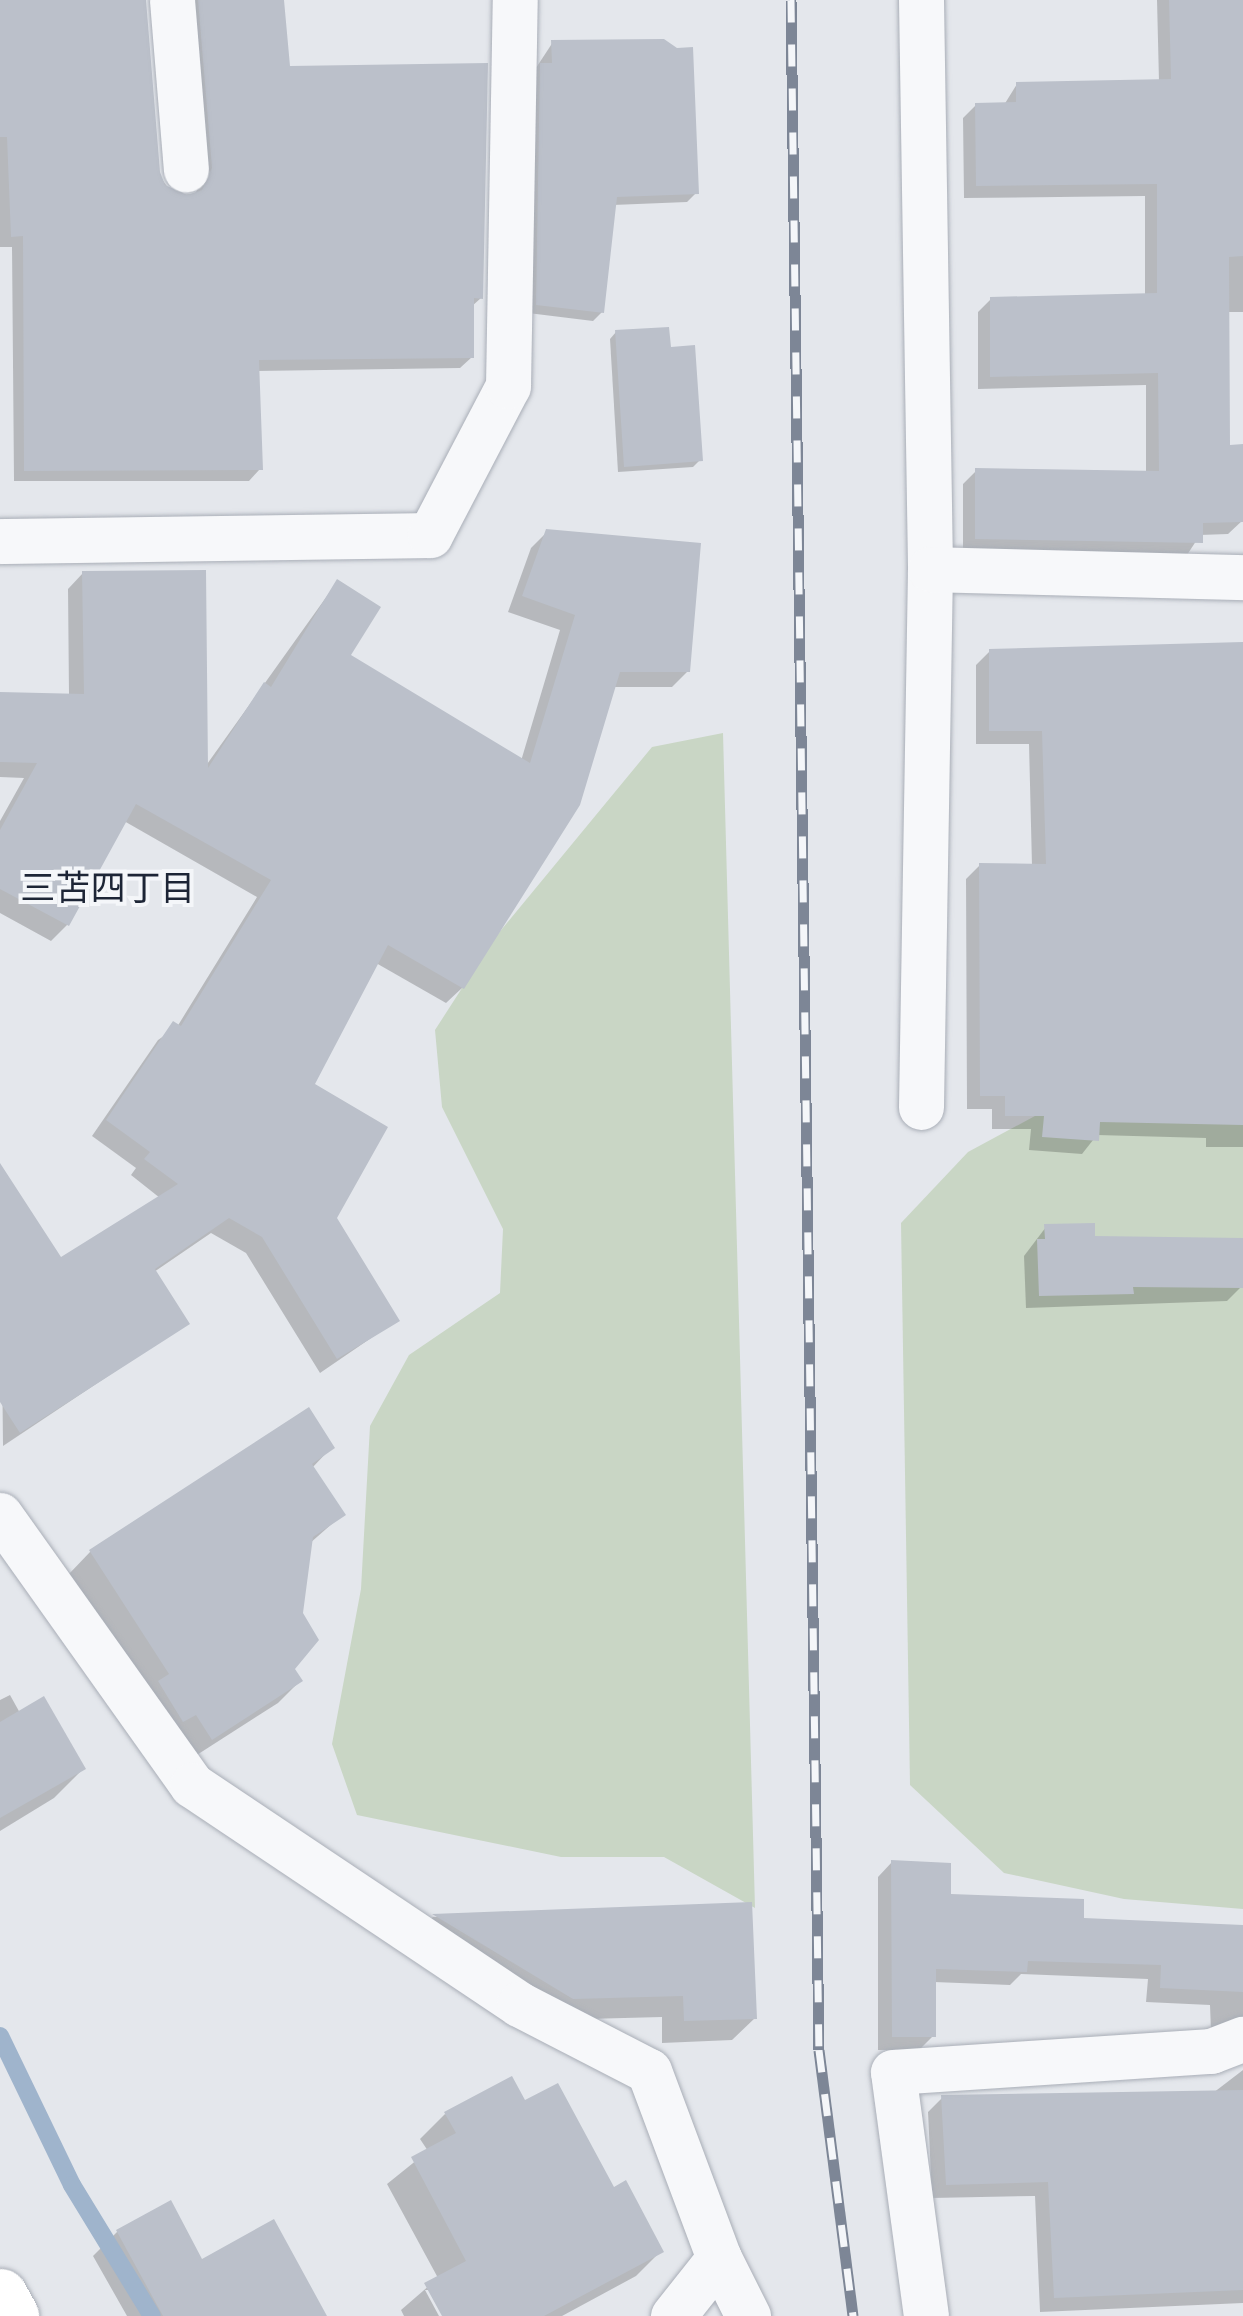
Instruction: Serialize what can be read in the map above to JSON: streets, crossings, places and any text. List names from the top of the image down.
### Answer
{
  "districts": ["三苫四丁目"]
}
